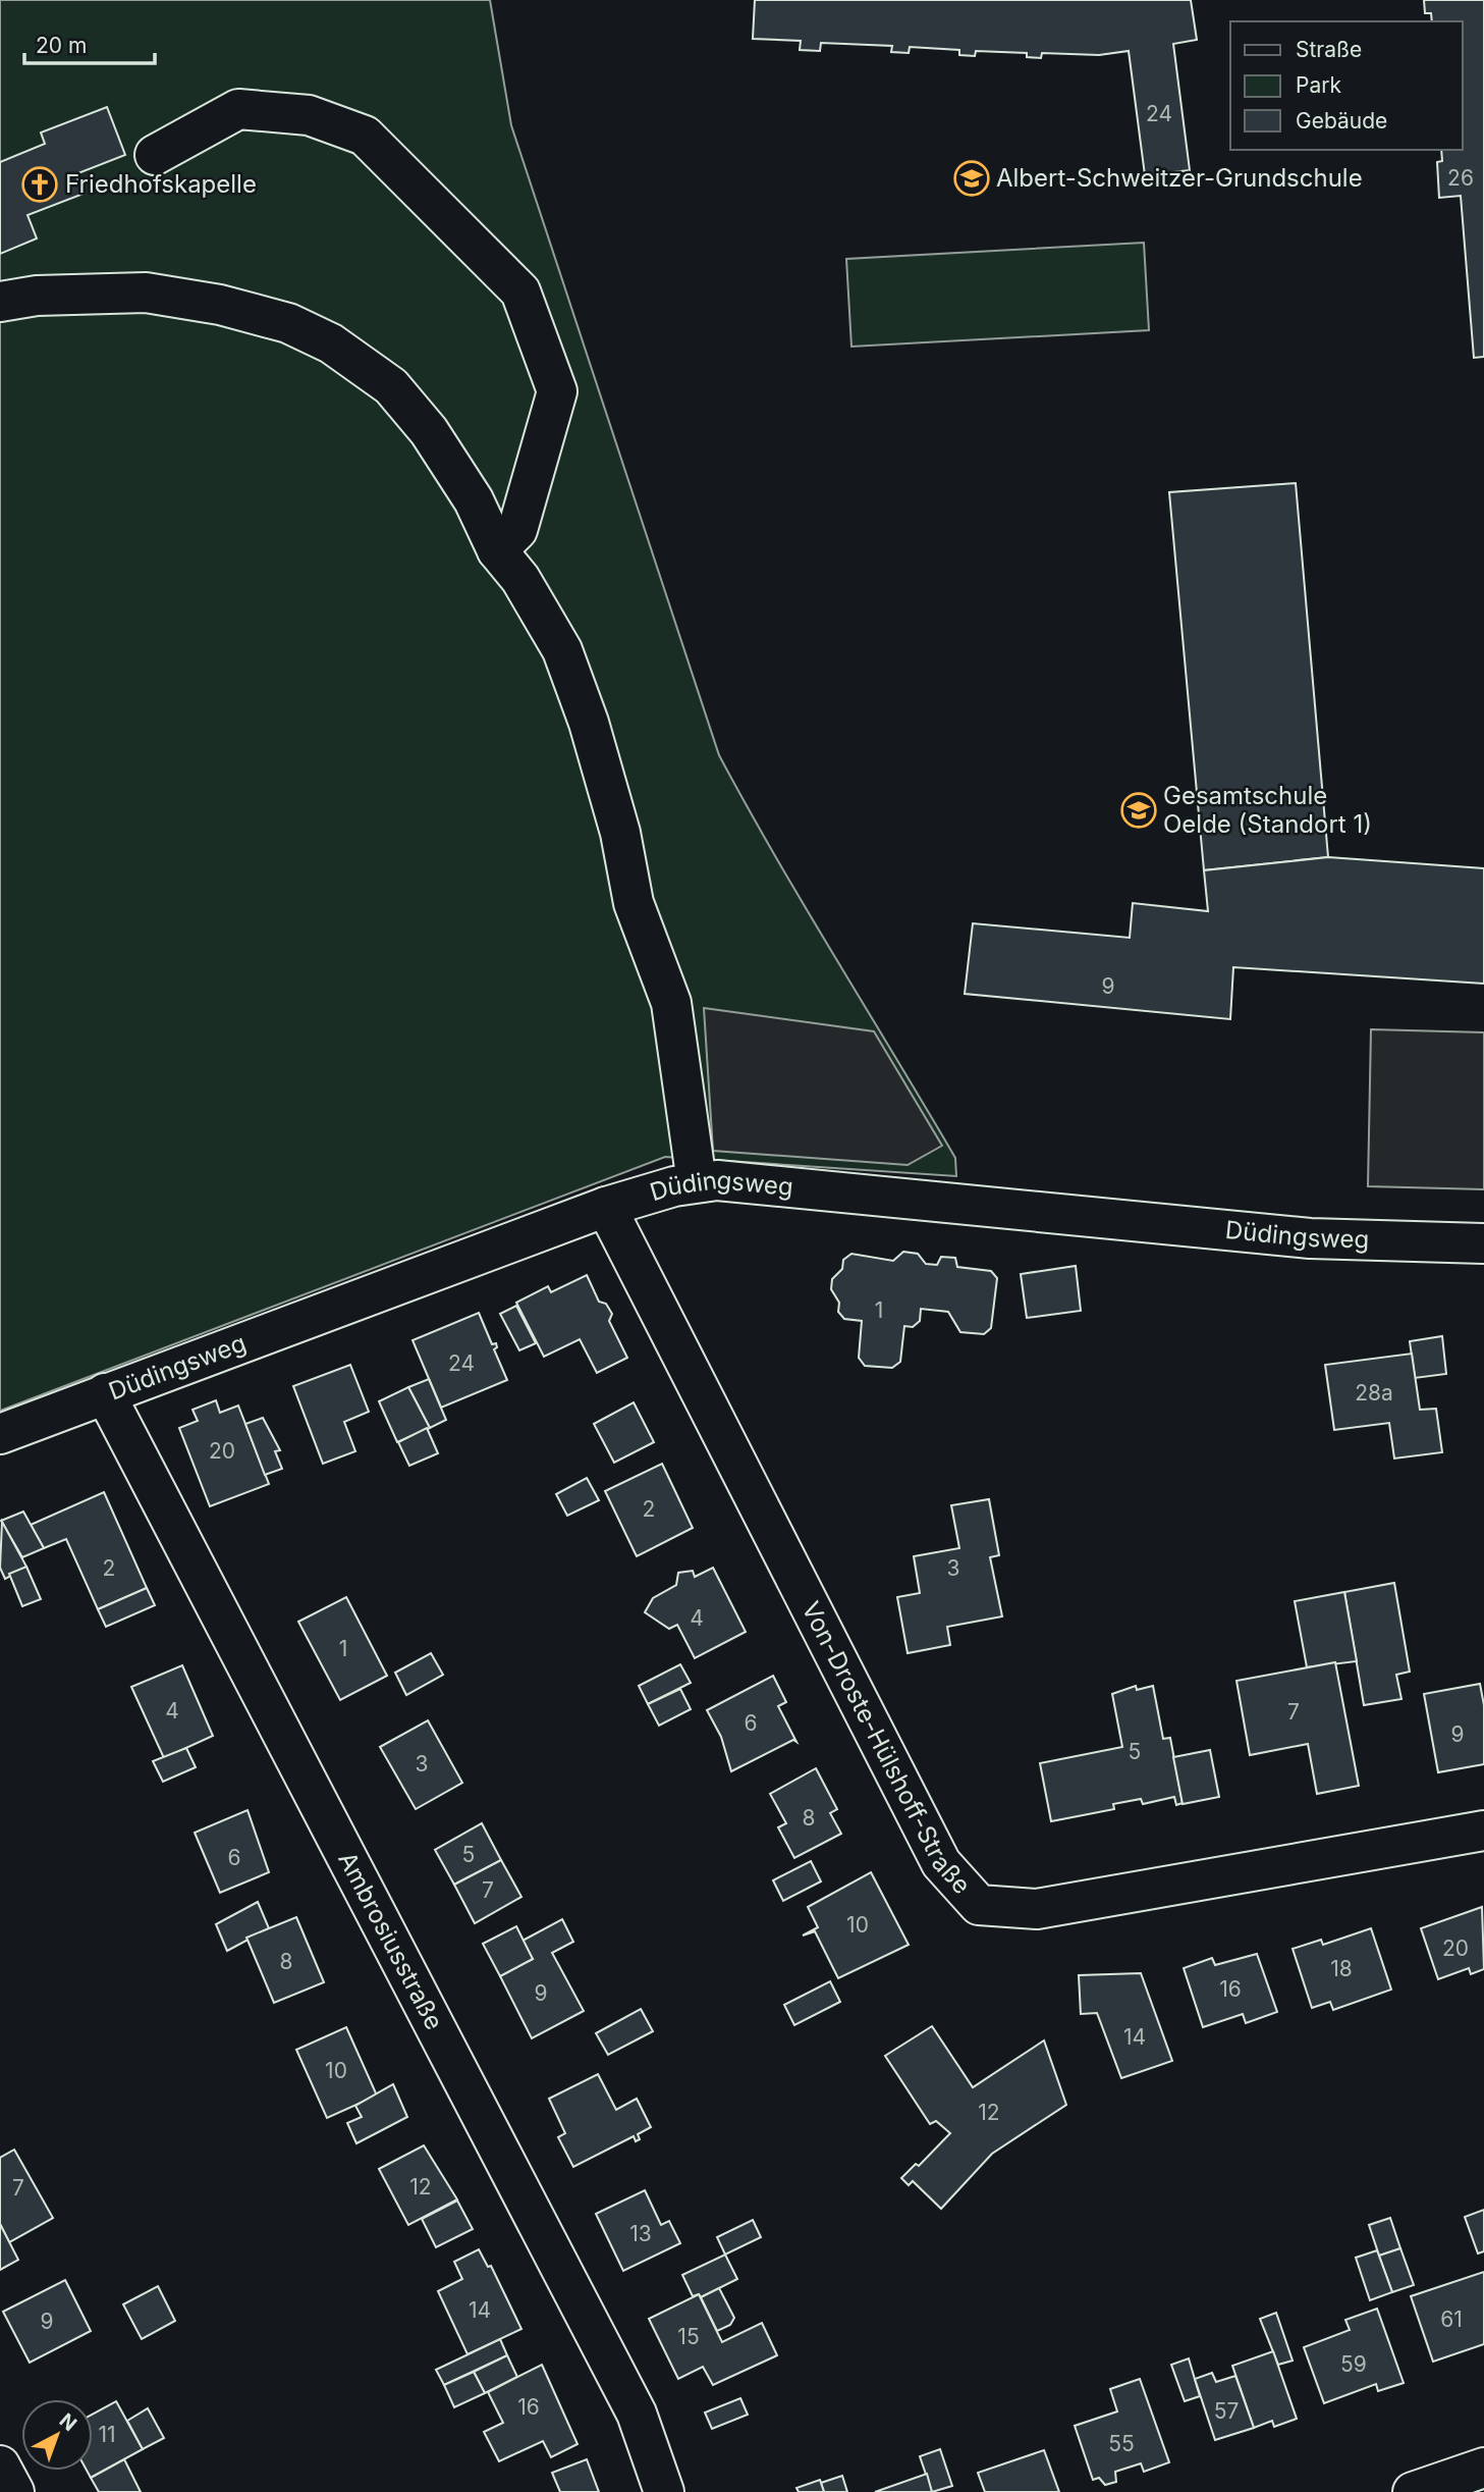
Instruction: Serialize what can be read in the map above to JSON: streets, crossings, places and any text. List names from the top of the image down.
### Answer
{
  "streets": {
    "street": ["Düdingsweg", "Von-Droste-Hülshoff-Straße", "Ambrosiusstraße"]
  },
  "crossings": [
    ["Düdingsweg", "Von-Droste-Hülshoff-Straße"],
    ["Düdingsweg", "Ambrosiusstraße"]
  ],
  "places": {
    "school or university": ["Albert-Schweitzer-Grundschule", "Gesamtschule Oelde (Standort 1)"],
    "church": ["Friedhofskapelle"]
  },
  "house_numbers": [
    "24",
    "26",
    "9",
    "1",
    "24",
    "28a",
    "20",
    "2",
    "2",
    "3",
    "4",
    "1",
    "4",
    "7",
    "6",
    "9",
    "5",
    "3",
    "8",
    "5",
    "6",
    "7",
    "10",
    "20",
    "8",
    "18",
    "16",
    "9",
    "14",
    "10",
    "12",
    "12",
    "7",
    "13",
    "14",
    "61",
    "9",
    "15",
    "59",
    "16",
    "57",
    "11",
    "55"
  ],
  "legend": ["Straße", "Park", "Gebäude"],
  "scale_bar": "20 m",
  "north": "top right"
}
